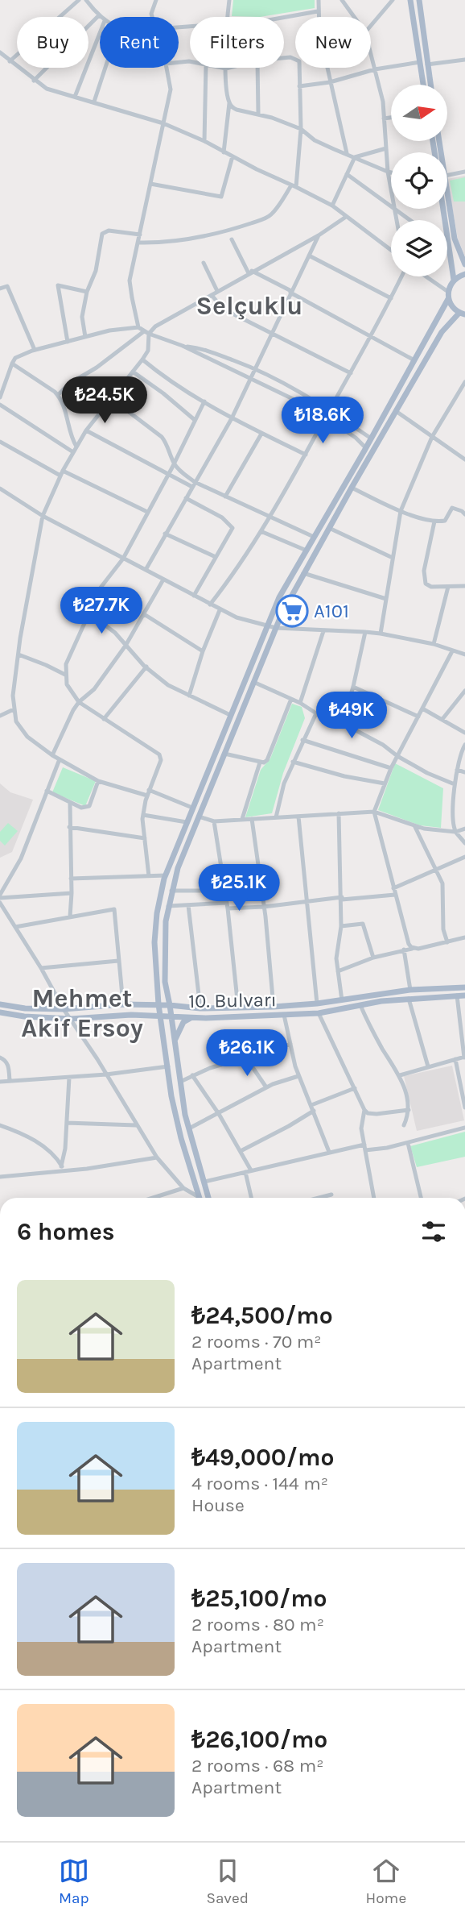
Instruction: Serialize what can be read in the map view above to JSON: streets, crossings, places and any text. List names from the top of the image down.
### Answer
{
  "streets": {
    "main road": ["10. Bulvarı"]
  },
  "districts": ["Selçuklu", "Mehmet Akif Ersoy"],
  "places": {
    "supermarket": ["A101"]
  },
  "north": "right",
  "page": {
    "chip": [
      "Buy",
      "Rent",
      "Filters",
      "New"
    ],
    "price": [
      "₺24.5K",
      "₺18.6K",
      "₺27.7K",
      "₺49K",
      "₺25.1K",
      "₺26.1K"
    ],
    "heading": "6 homes",
    "list": [
      {
        "name": "₺24,500/mo",
        "note": "2 rooms · 70 m² · Apartment"
      },
      {
        "name": "₺49,000/mo",
        "note": "4 rooms · 144 m² · House"
      },
      {
        "name": "₺25,100/mo",
        "note": "2 rooms · 80 m² · Apartment"
      },
      {
        "name": "₺26,100/mo",
        "note": "2 rooms · 68 m² · Apartment"
      }
    ],
    "tabs": ["Map", "Saved", "Home"]
  }
}
